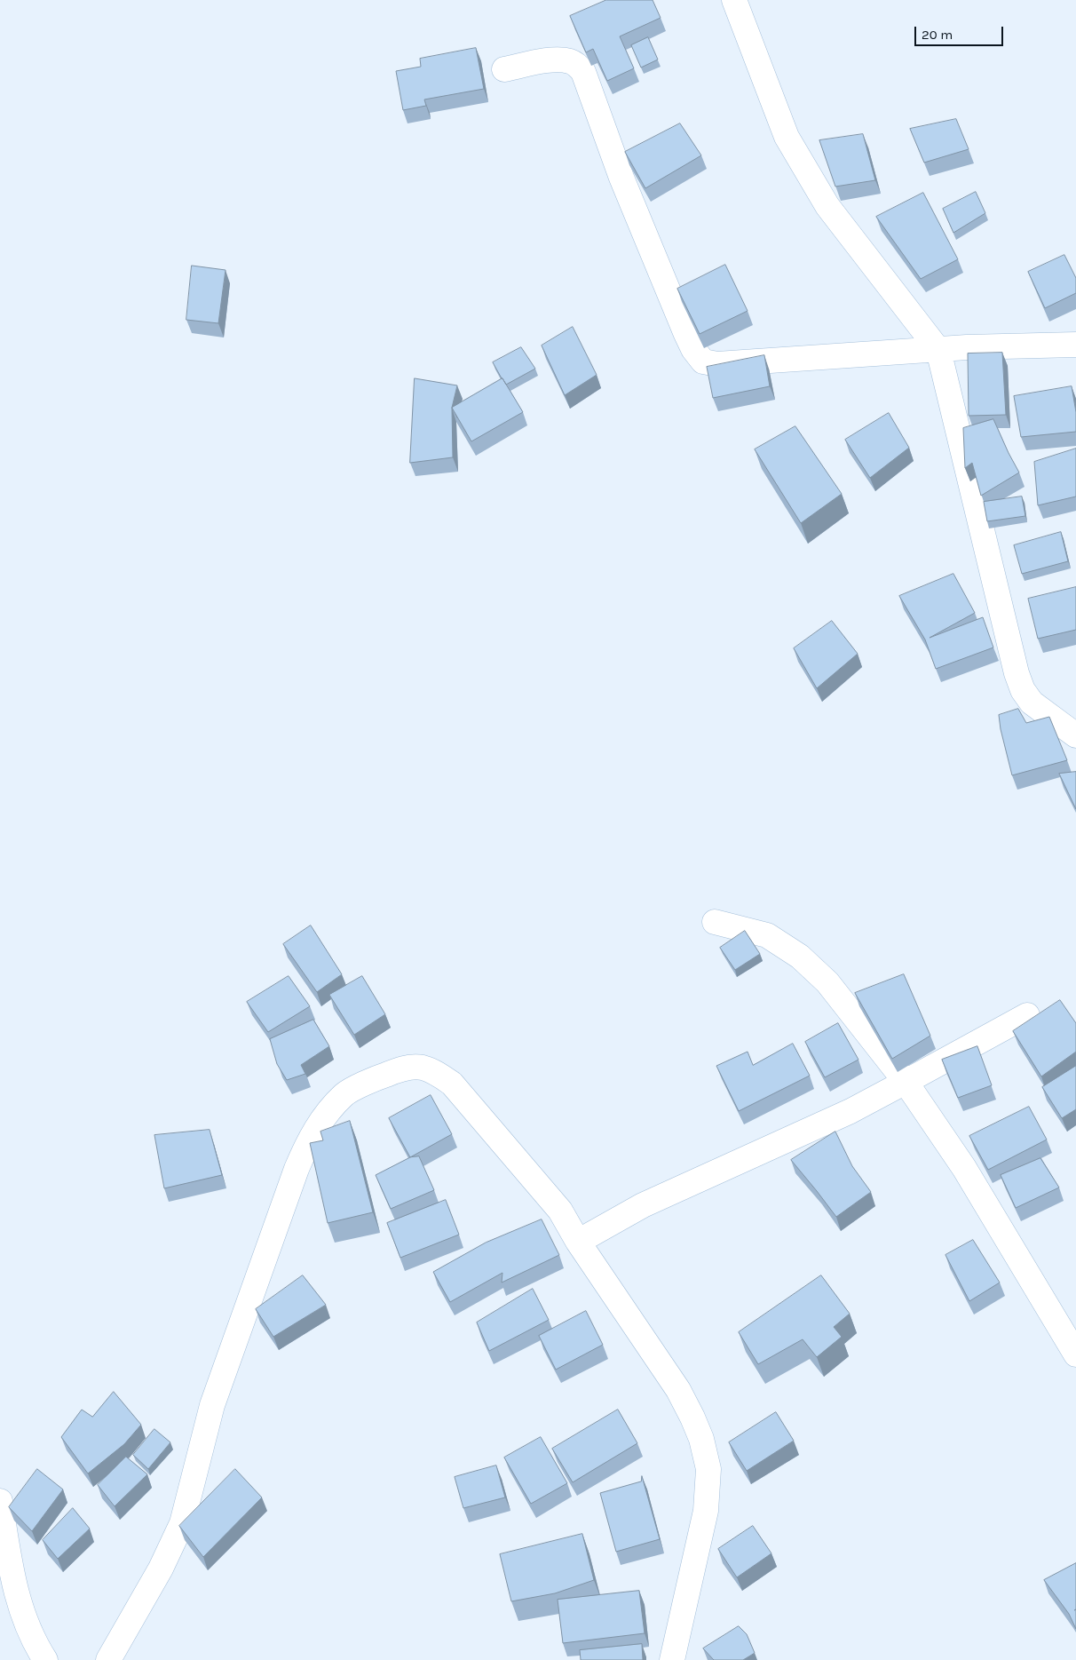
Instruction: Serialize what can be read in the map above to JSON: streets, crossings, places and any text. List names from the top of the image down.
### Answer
{
  "scale_bar": "20 m"
}
